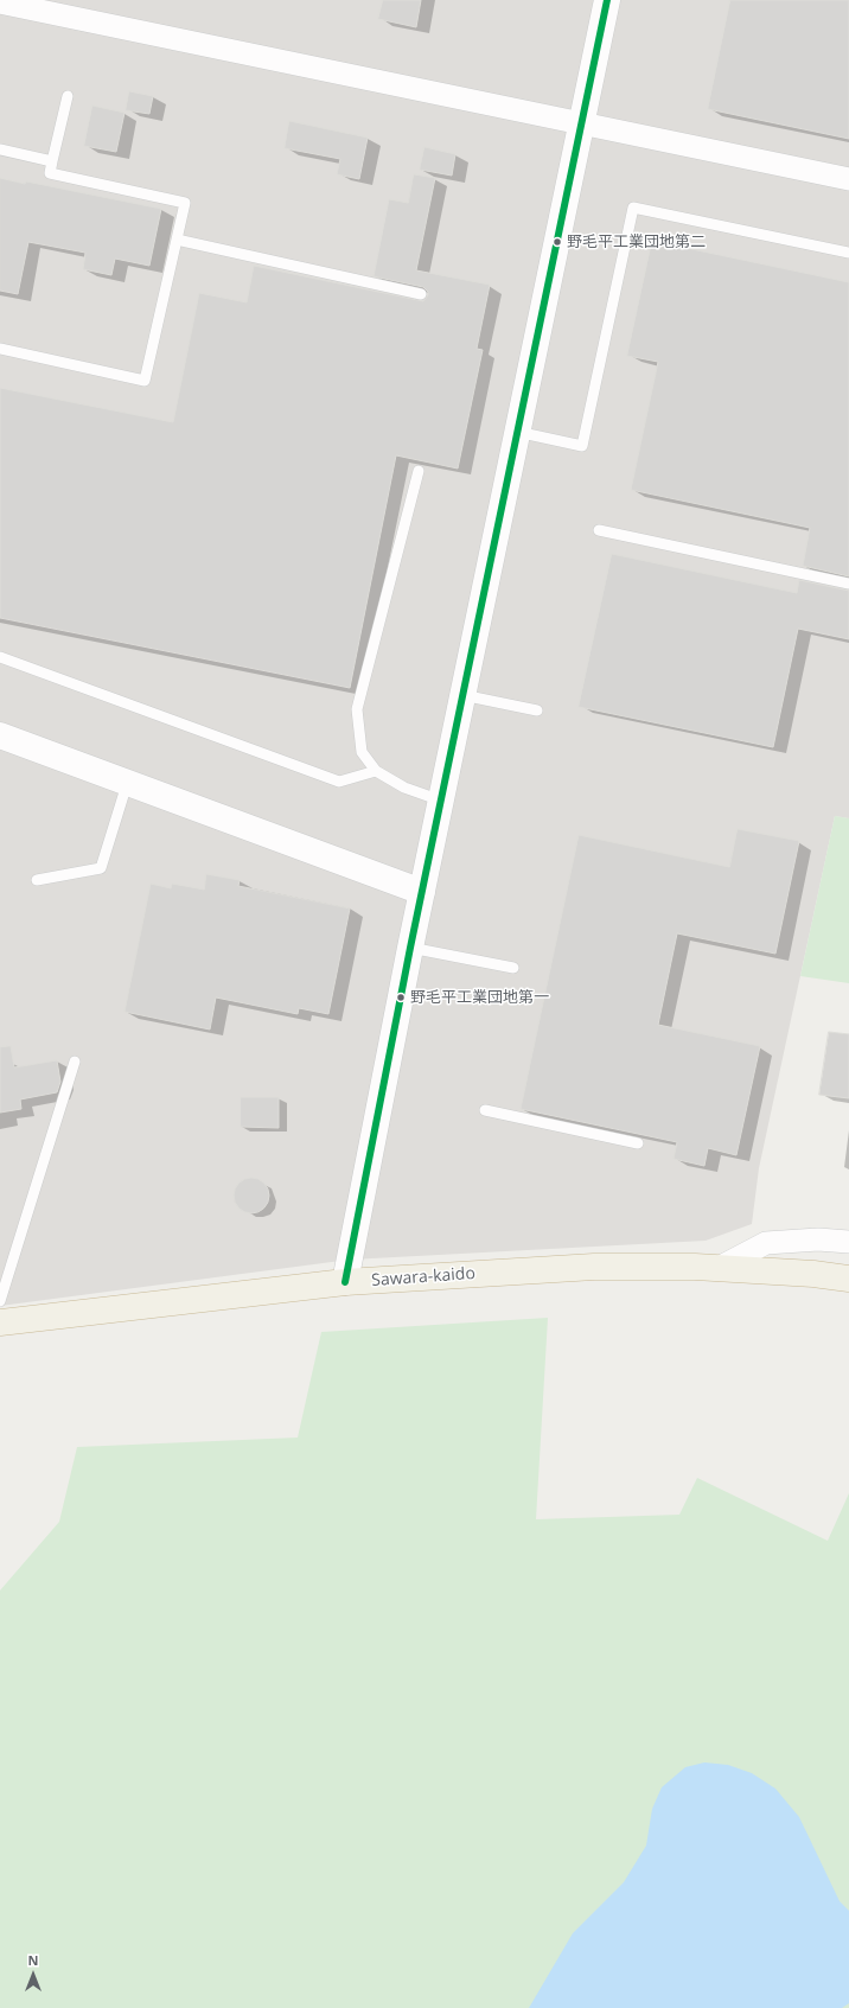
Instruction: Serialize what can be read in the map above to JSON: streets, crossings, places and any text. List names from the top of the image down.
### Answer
{
  "streets": {
    "highway": ["Sawara-kaido"]
  },
  "places": ["野毛平工業団地第二", "野毛平工業団地第一"],
  "north": "top"
}
